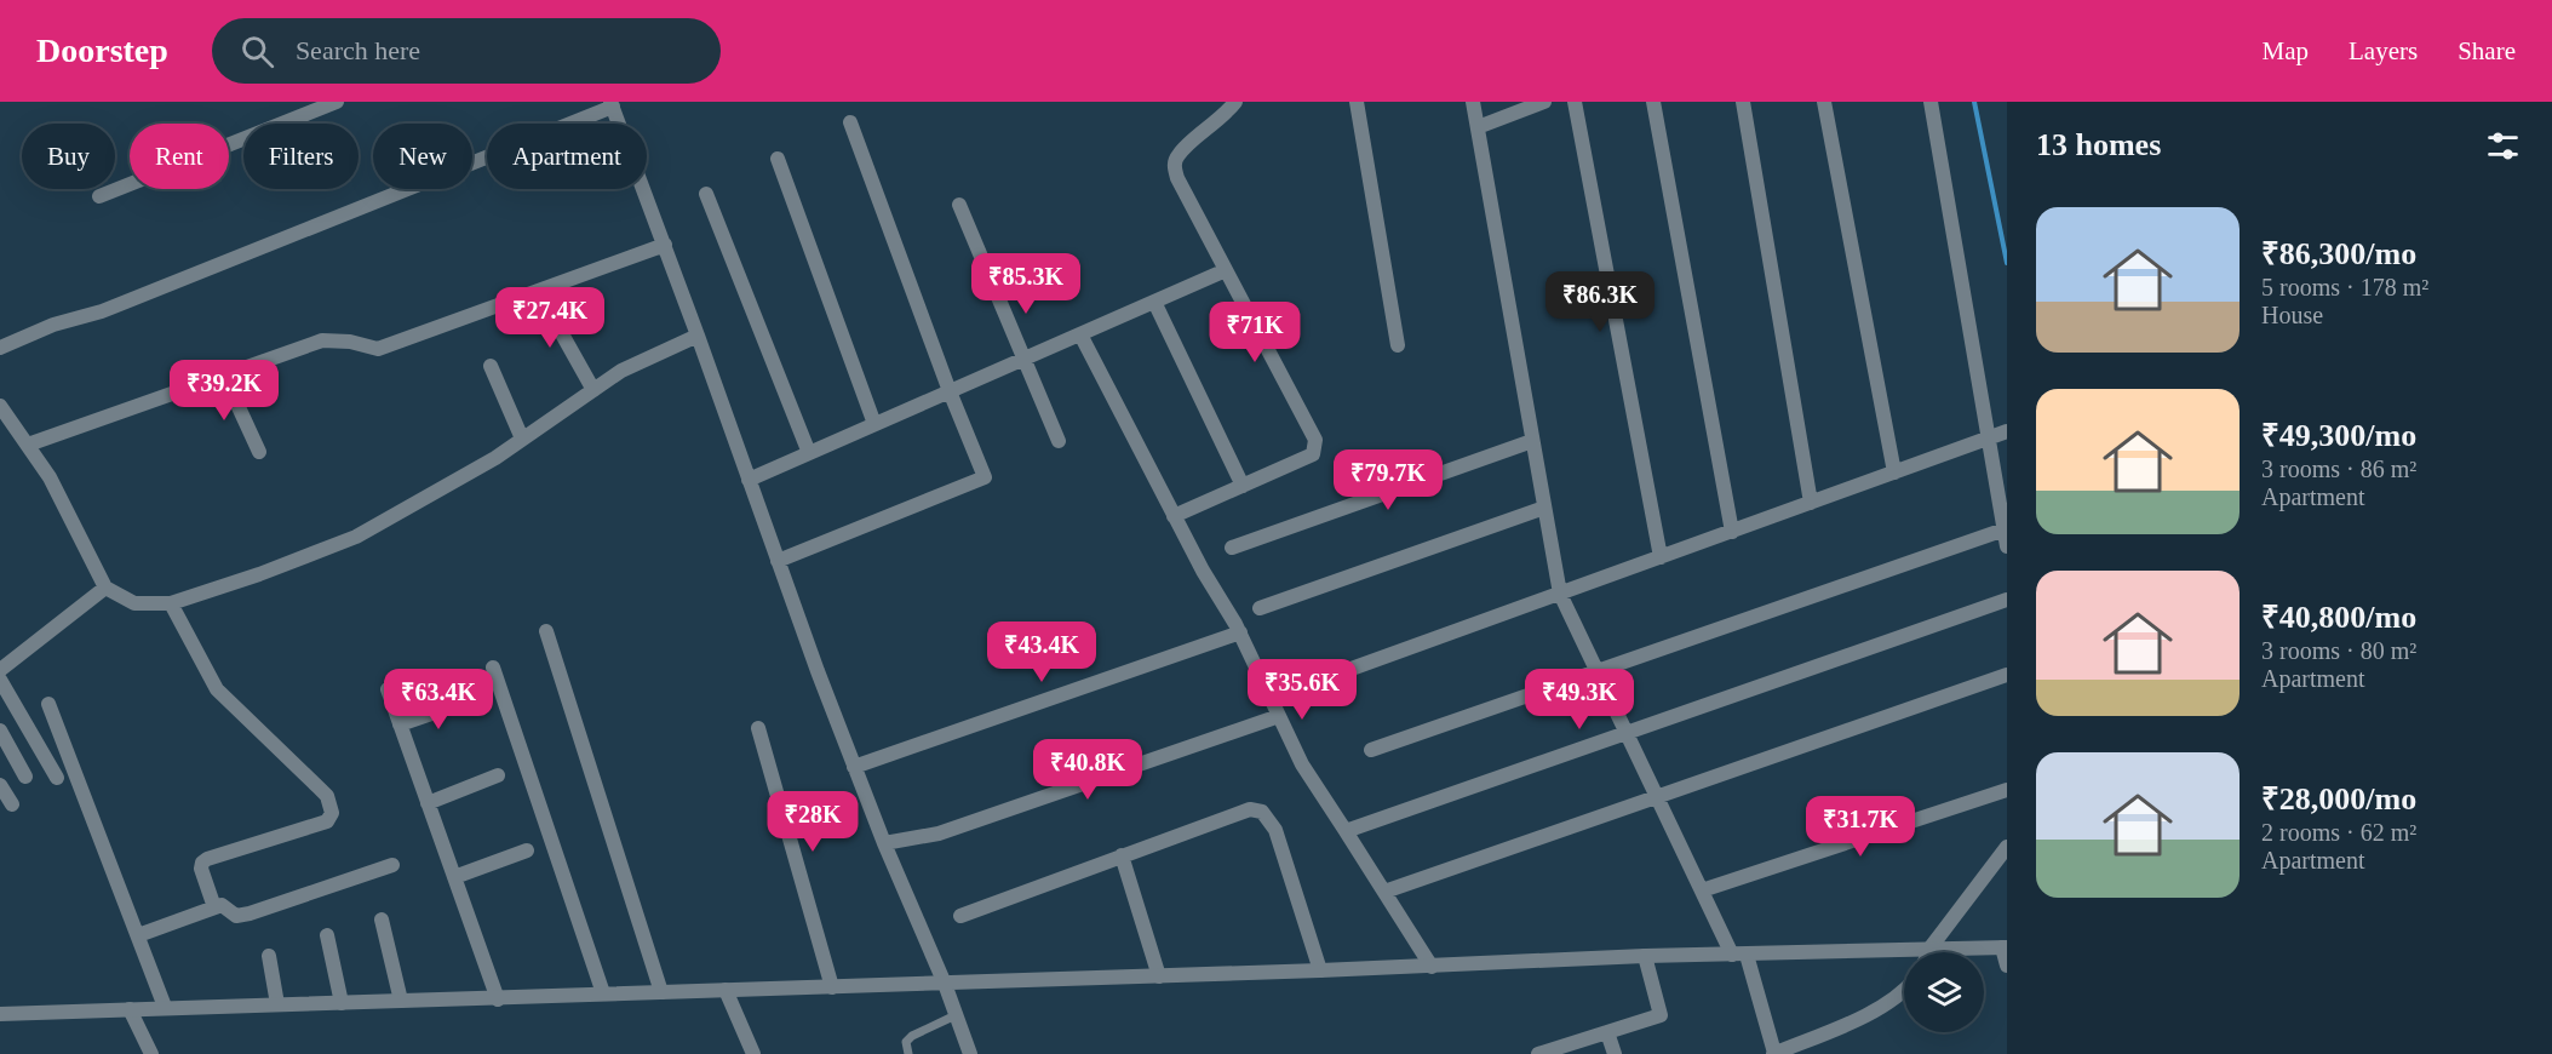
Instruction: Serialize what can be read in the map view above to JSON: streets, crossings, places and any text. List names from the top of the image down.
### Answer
{
  "page": {
    "header": "Doorstep",
    "search": "Search here",
    "nav": ["Map", "Layers", "Share"],
    "heading": "13 homes",
    "chip": [
      "Buy",
      "Rent",
      "Filters",
      "New",
      "Apartment"
    ],
    "list": [
      {
        "name": "₹86,300/mo",
        "note": "5 rooms · 178 m² · House"
      },
      {
        "name": "₹49,300/mo",
        "note": "3 rooms · 86 m² · Apartment"
      },
      {
        "name": "₹40,800/mo",
        "note": "3 rooms · 80 m² · Apartment"
      },
      {
        "name": "₹28,000/mo",
        "note": "2 rooms · 62 m² · Apartment"
      }
    ],
    "price": [
      "₹85.3K",
      "₹86.3K",
      "₹27.4K",
      "₹71K",
      "₹39.2K",
      "₹79.7K",
      "₹43.4K",
      "₹35.6K",
      "₹63.4K",
      "₹49.3K",
      "₹40.8K",
      "₹28K",
      "₹31.7K"
    ]
  }
}
